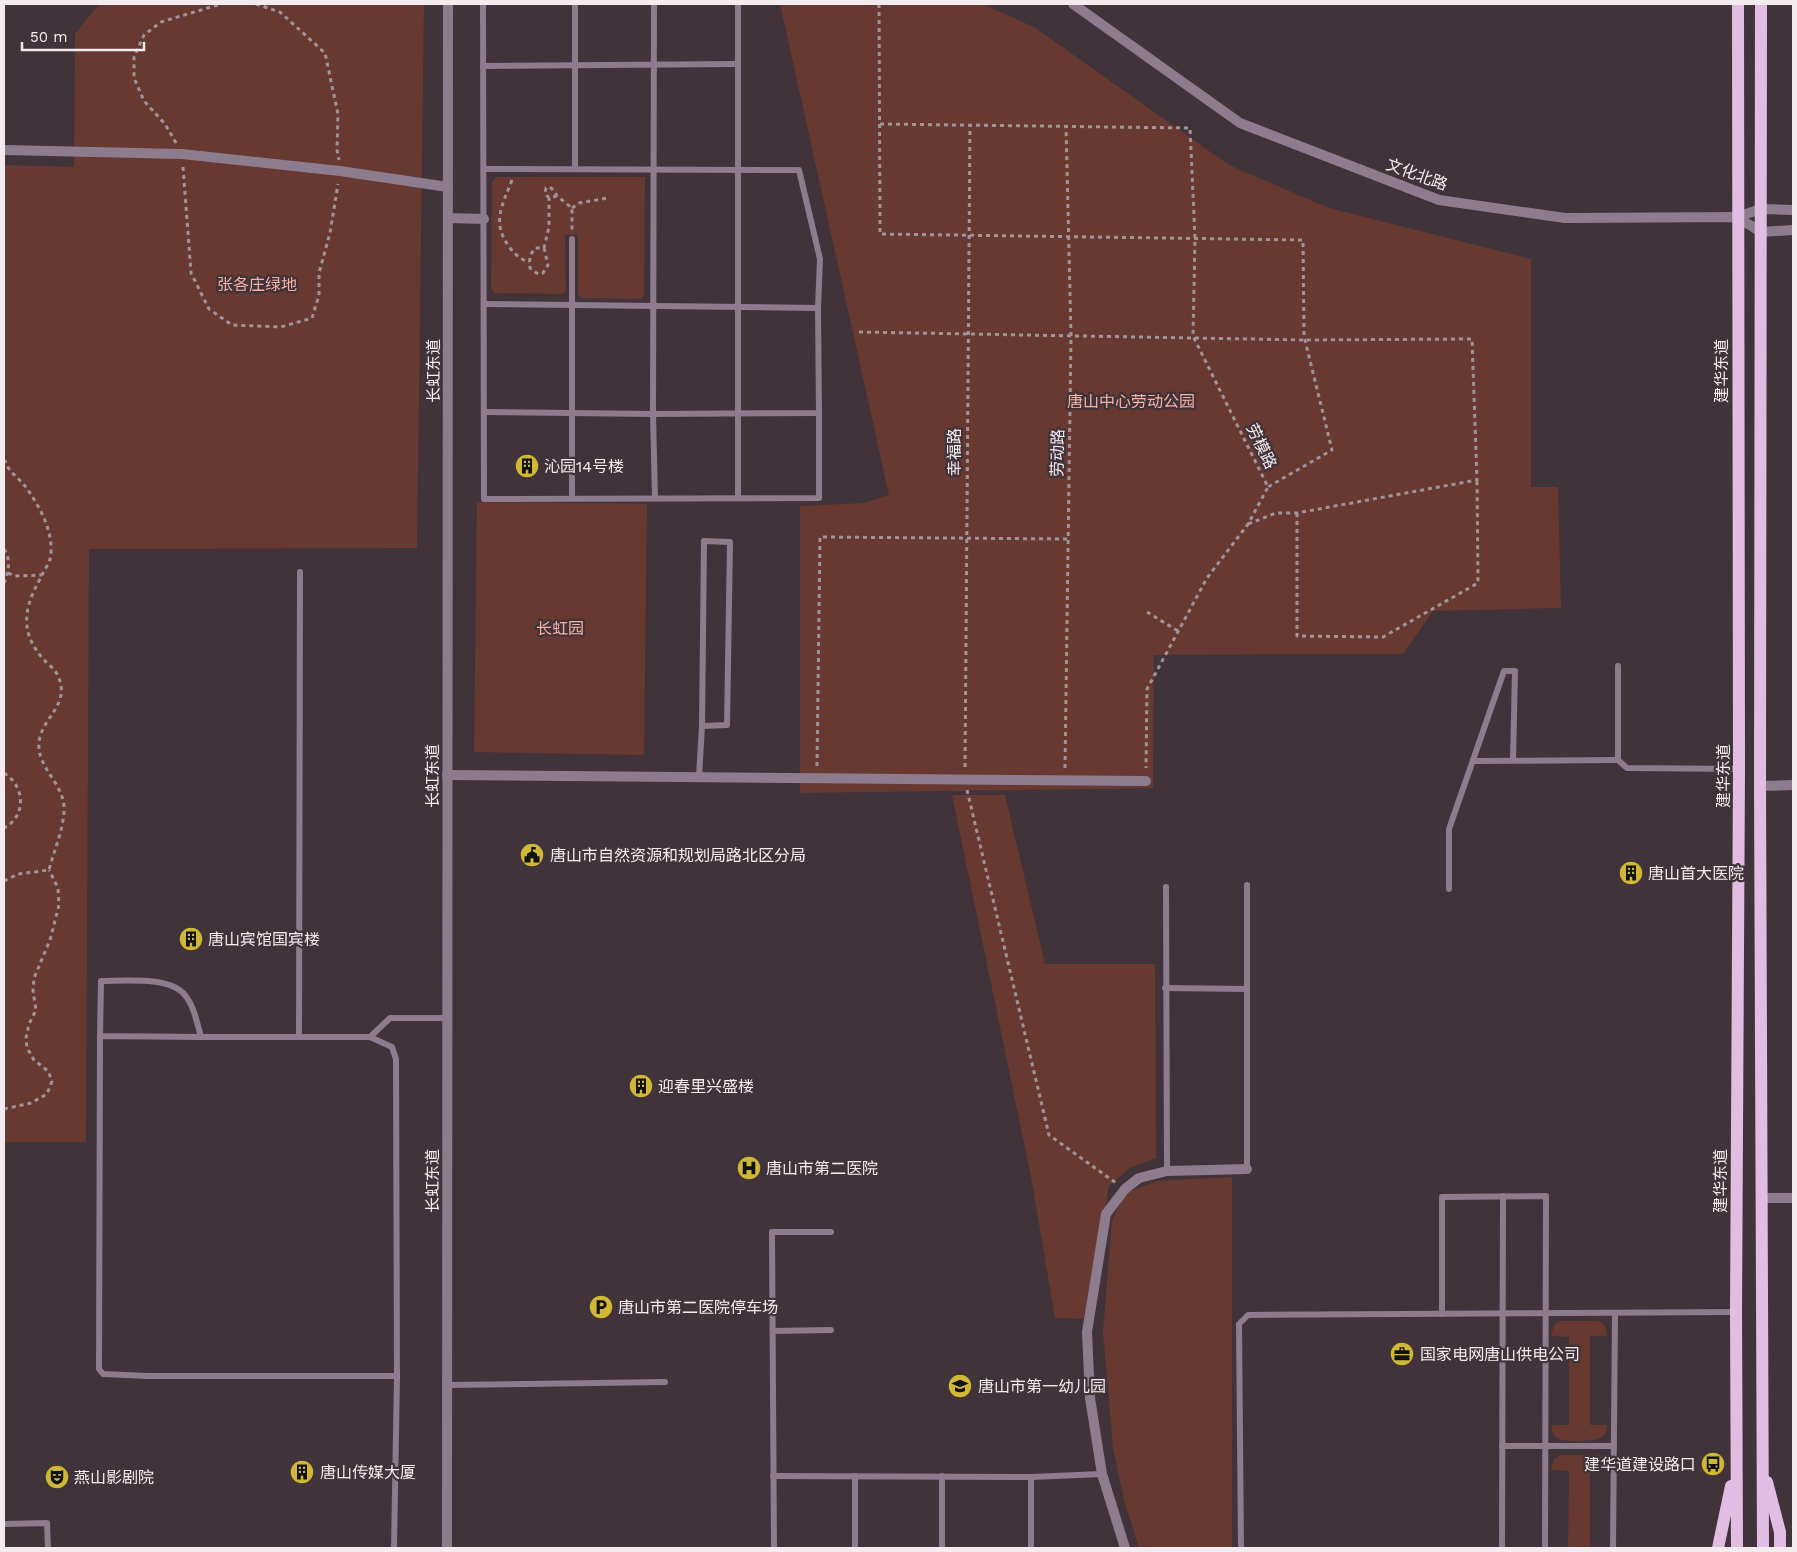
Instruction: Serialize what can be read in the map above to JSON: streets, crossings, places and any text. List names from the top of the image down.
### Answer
{
  "streets": {
    "main road": ["建华东道"],
    "street": ["文化北路", "长虹东道"],
    "path": ["劳模路", "幸福路", "劳动路"]
  },
  "crossings": [
    ["文化北路", "建华东道"],
    ["劳模路", "劳动路"]
  ],
  "parks": ["张各庄绿地", "唐山中心劳动公园", "长虹园"],
  "places": {
    "building": [
      "沁园14号楼",
      "唐山首大医院",
      "唐山宾馆国宾楼",
      "迎春里兴盛楼",
      "唐山传媒大厦"
    ],
    "public building": ["唐山市自然资源和规划局路北区分局"],
    "hospital": ["唐山市第二医院"],
    "parking": ["唐山市第二医院停车场"],
    "office": ["国家电网唐山供电公司"],
    "school or university": ["唐山市第一幼儿园"],
    "bus stop": ["建华道建设路口"],
    "theatre": ["燕山影剧院"]
  },
  "scale_bar": "50 m"
}
